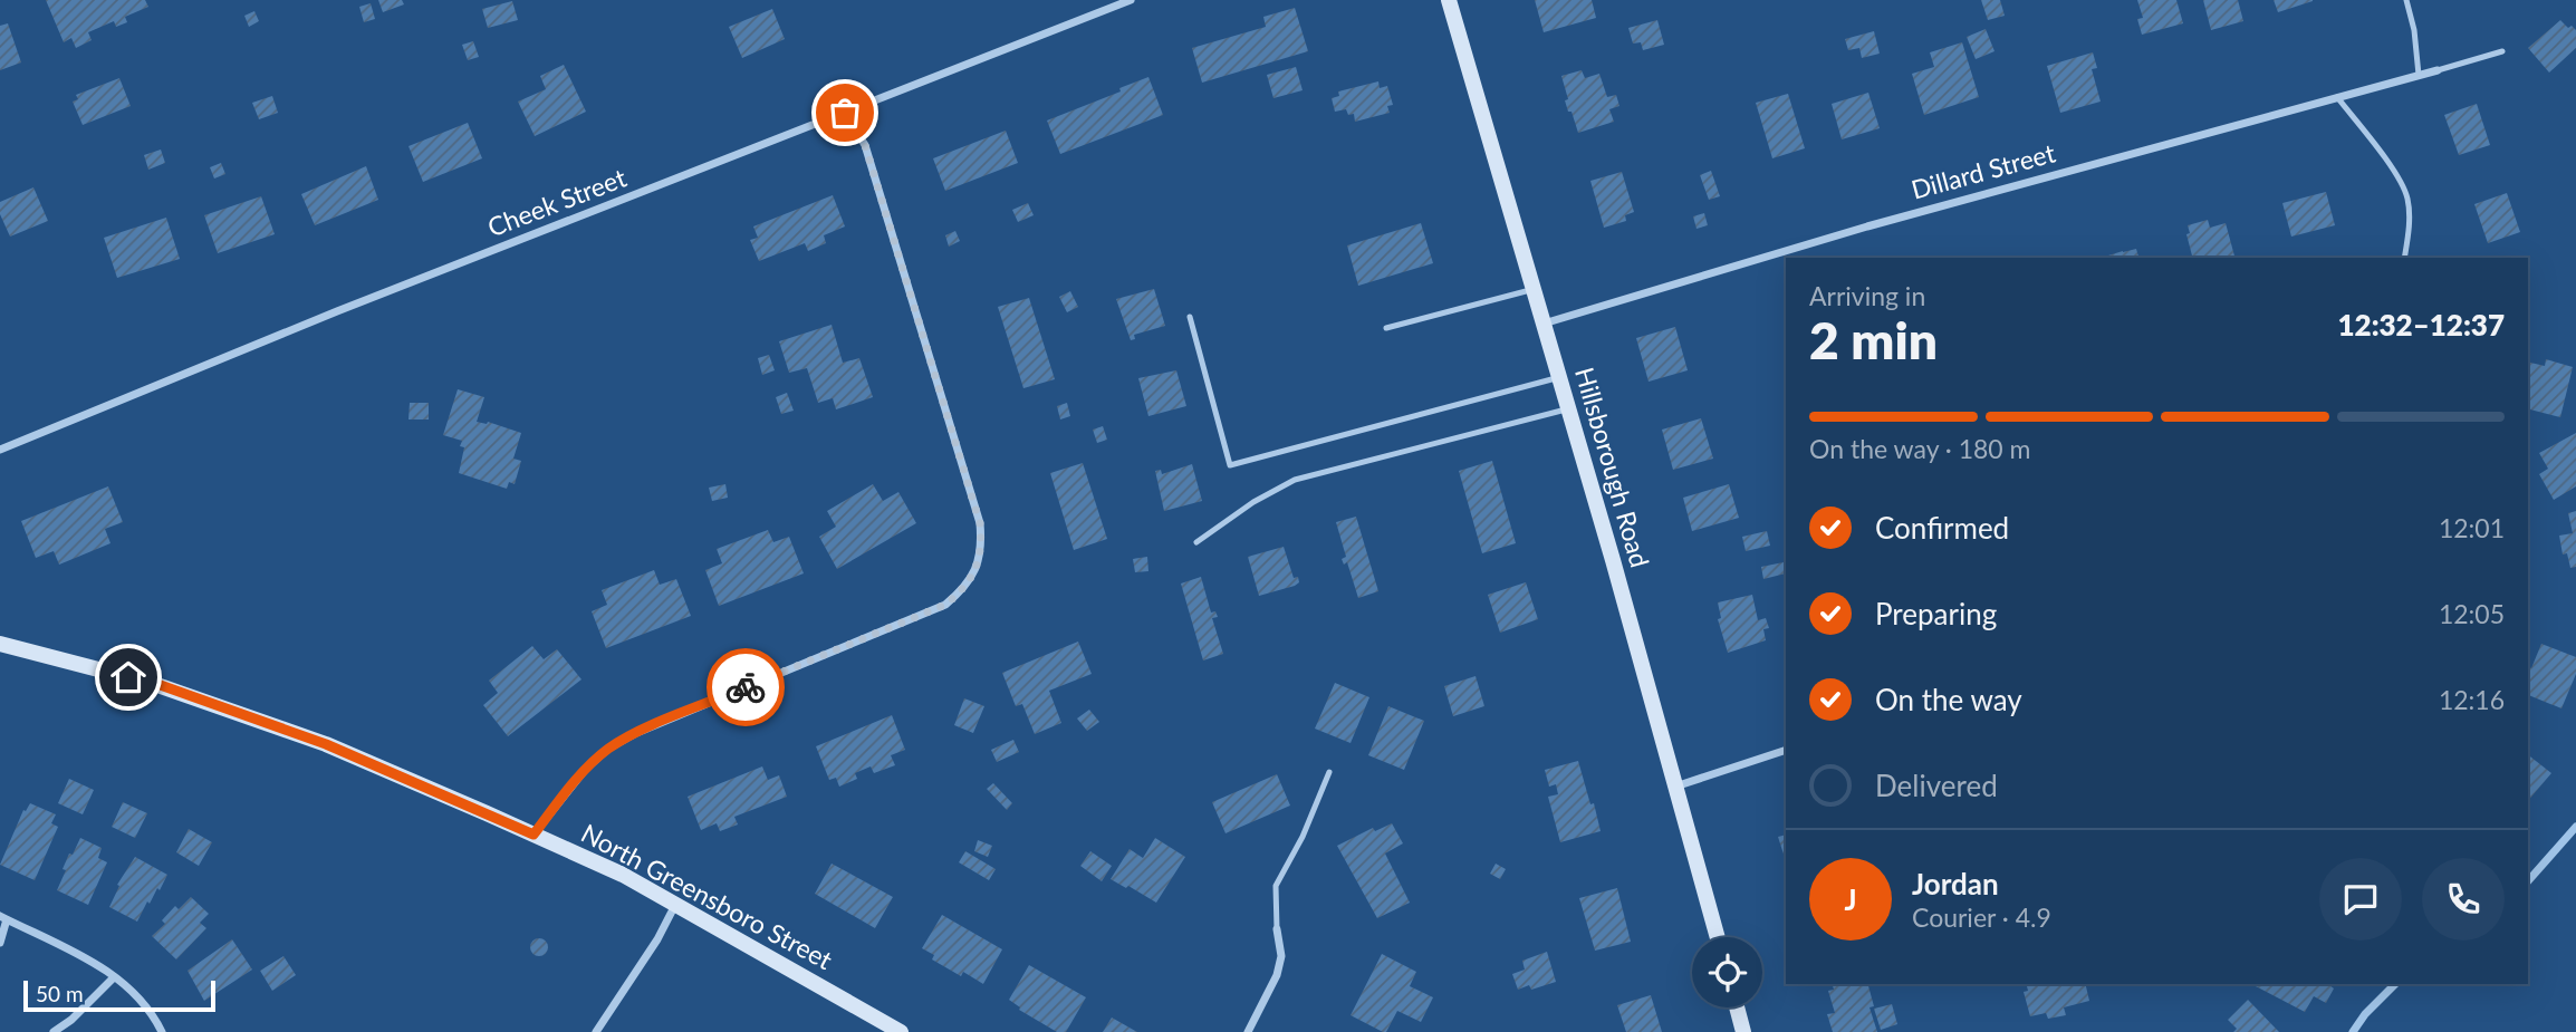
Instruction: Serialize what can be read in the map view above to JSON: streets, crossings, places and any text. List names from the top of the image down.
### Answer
{
  "streets": {
    "street": [
      "Dillard Street",
      "Cheek Street",
      "Hillsborough Road",
      "North Greensboro Street"
    ]
  },
  "crossings": [
    ["Dillard Street", "Hillsborough Road"]
  ],
  "scale_bar": "50 m",
  "page": {
    "heading": ["2 min", "Arriving in", "12:32–12:37"],
    "panel": ["Jordan", "Courier · 4.9"],
    "bar": "On the way · 180 m",
    "list": [
      ["Confirmed", "12:01"],
      ["Preparing", "12:05"],
      ["On the way", "12:16"],
      "Delivered"
    ],
    "round": "J",
    "scale": "50 m"
  }
}
